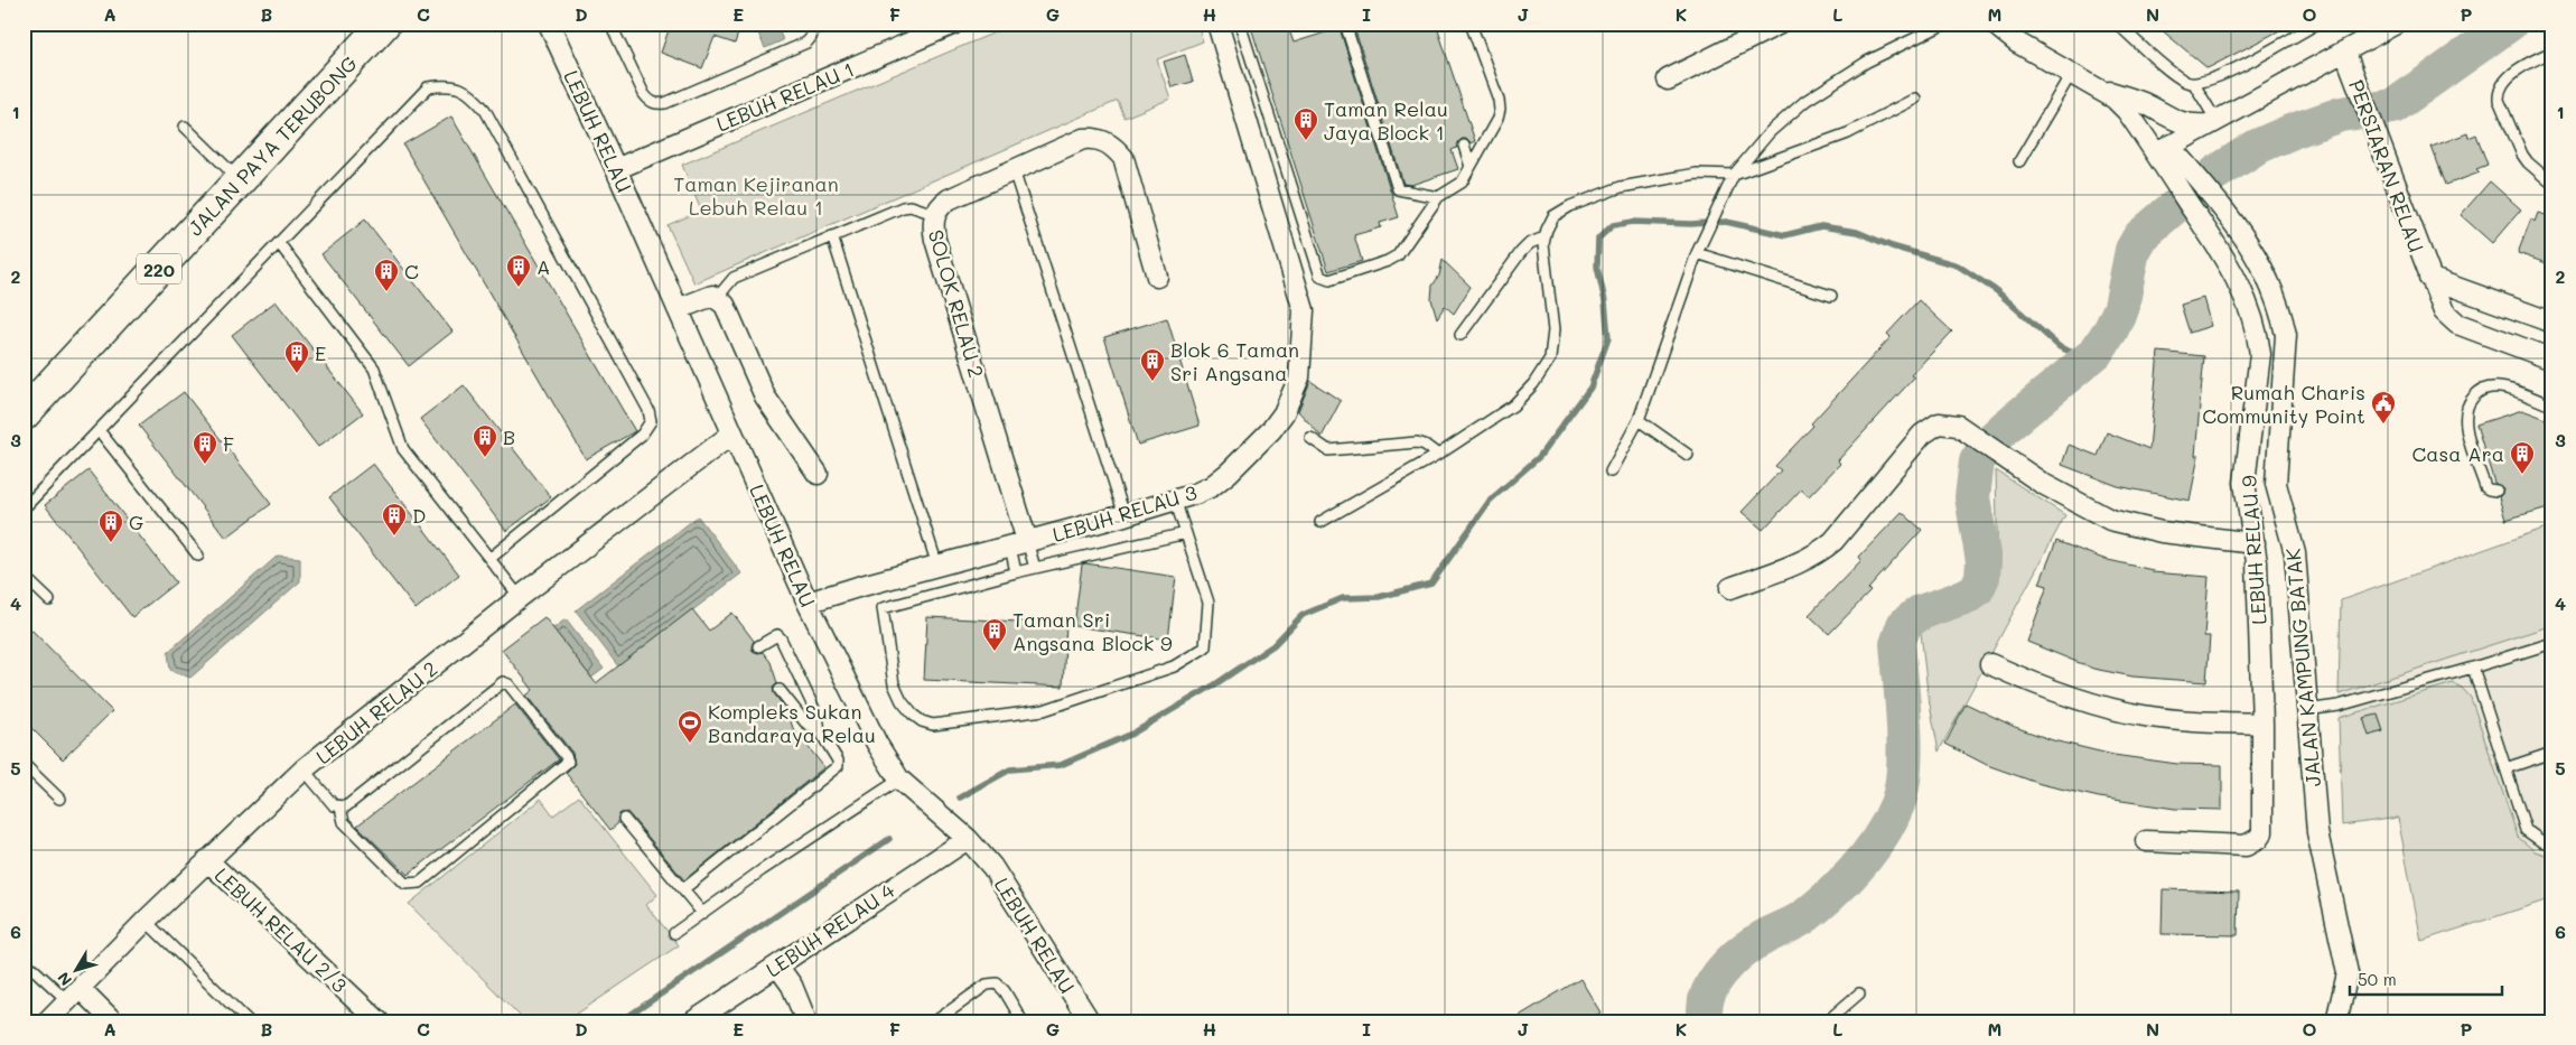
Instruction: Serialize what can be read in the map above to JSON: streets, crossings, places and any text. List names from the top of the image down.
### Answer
{
  "streets": {
    "main road": ["JALAN PAYA TERUBONG", "220"],
    "street": [
      "LEBUH RELAU 1",
      "LEBUH RELAU",
      "PERSIARAN RELAU",
      "SOLOK RELAU 2",
      "LEBUH RELAU 3",
      "LEBUH RELAU 9",
      "JALAN KAMPUNG BATAK",
      "LEBUH RELAU 2",
      "LEBUH RELAU 2/3",
      "LEBUH RELAU 4"
    ]
  },
  "crossings": [
    ["LEBUH RELAU 1", "LEBUH RELAU"],
    ["LEBUH RELAU", "LEBUH RELAU 3"],
    ["LEBUH RELAU", "LEBUH RELAU 2"],
    ["LEBUH RELAU", "LEBUH RELAU 4"],
    ["SOLOK RELAU 2", "LEBUH RELAU 3"],
    ["LEBUH RELAU 9", "JALAN KAMPUNG BATAK"],
    ["LEBUH RELAU 2", "LEBUH RELAU 2/3"]
  ],
  "parks": ["Taman Kejiranan Lebuh Relau 1"],
  "places": {
    "building": [
      "Taman Relau Jaya Block 1",
      "A",
      "C",
      "E",
      "Blok 6 Taman Sri Angsana",
      "B",
      "F",
      "Casa Ara",
      "D",
      "G",
      "Taman Sri Angsana Block 9"
    ],
    "public building": ["Rumah Charis Community Point"],
    "sports": ["Kompleks Sukan Bandaraya Relau"]
  },
  "scale_bar": "50 m",
  "north": "bottom left",
  "grid": {
    "columns": [
      "A",
      "B",
      "C",
      "D",
      "E",
      "F",
      "G",
      "H",
      "I",
      "J",
      "K",
      "L",
      "M",
      "N",
      "O",
      "P"
    ],
    "rows": [
      "1",
      "2",
      "3",
      "4",
      "5",
      "6"
    ]
  }
}
